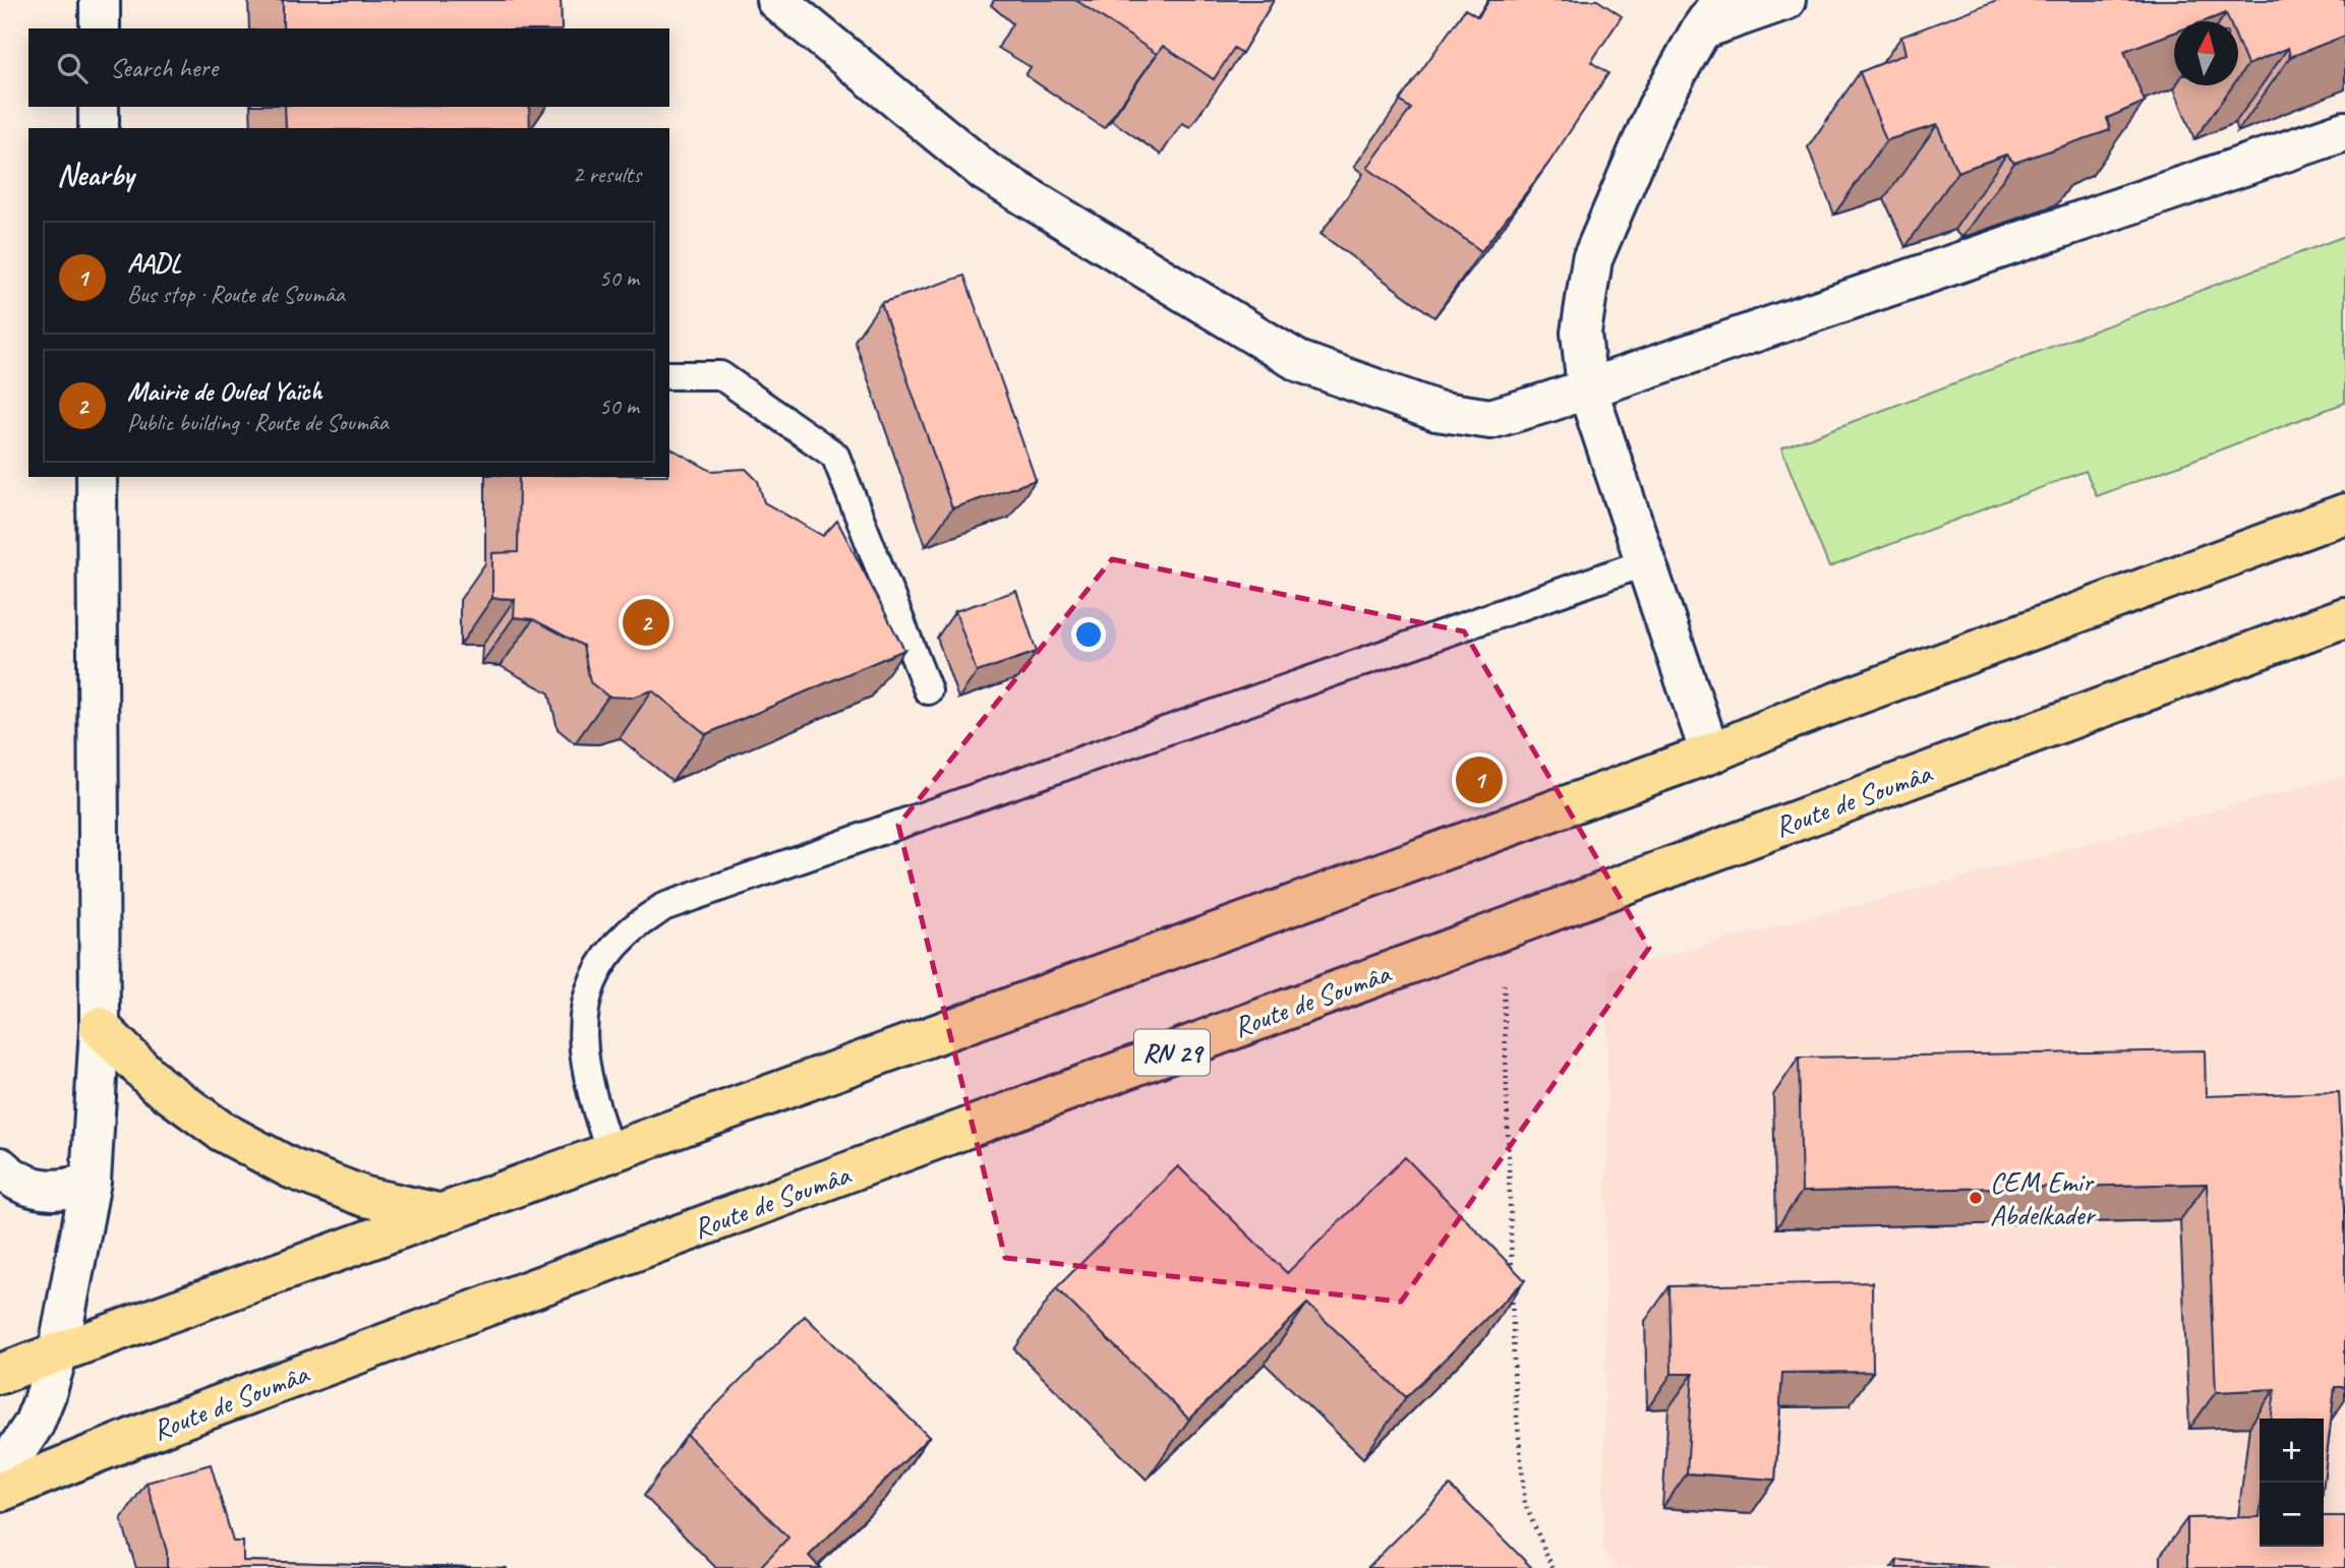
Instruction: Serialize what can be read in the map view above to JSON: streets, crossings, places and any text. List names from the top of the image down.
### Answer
{
  "streets": {
    "highway": ["Route de Soumâa", "RN 29"]
  },
  "places": ["CEM Emir Abdelkader"],
  "north": "top",
  "page": {
    "search": "Search here",
    "heading": ["Nearby", "2 results"],
    "list": [
      {
        "mark": "1",
        "name": "AADL",
        "note": "Bus stop · Route de Soumâa",
        "value": "50 m"
      },
      {
        "mark": "2",
        "name": "Mairie de Ouled Yaïch",
        "note": "Public building · Route de Soumâa",
        "value": "50 m"
      }
    ],
    "pins": ["2", "1"],
    "map_buttons": ["+", "−"]
  }
}
